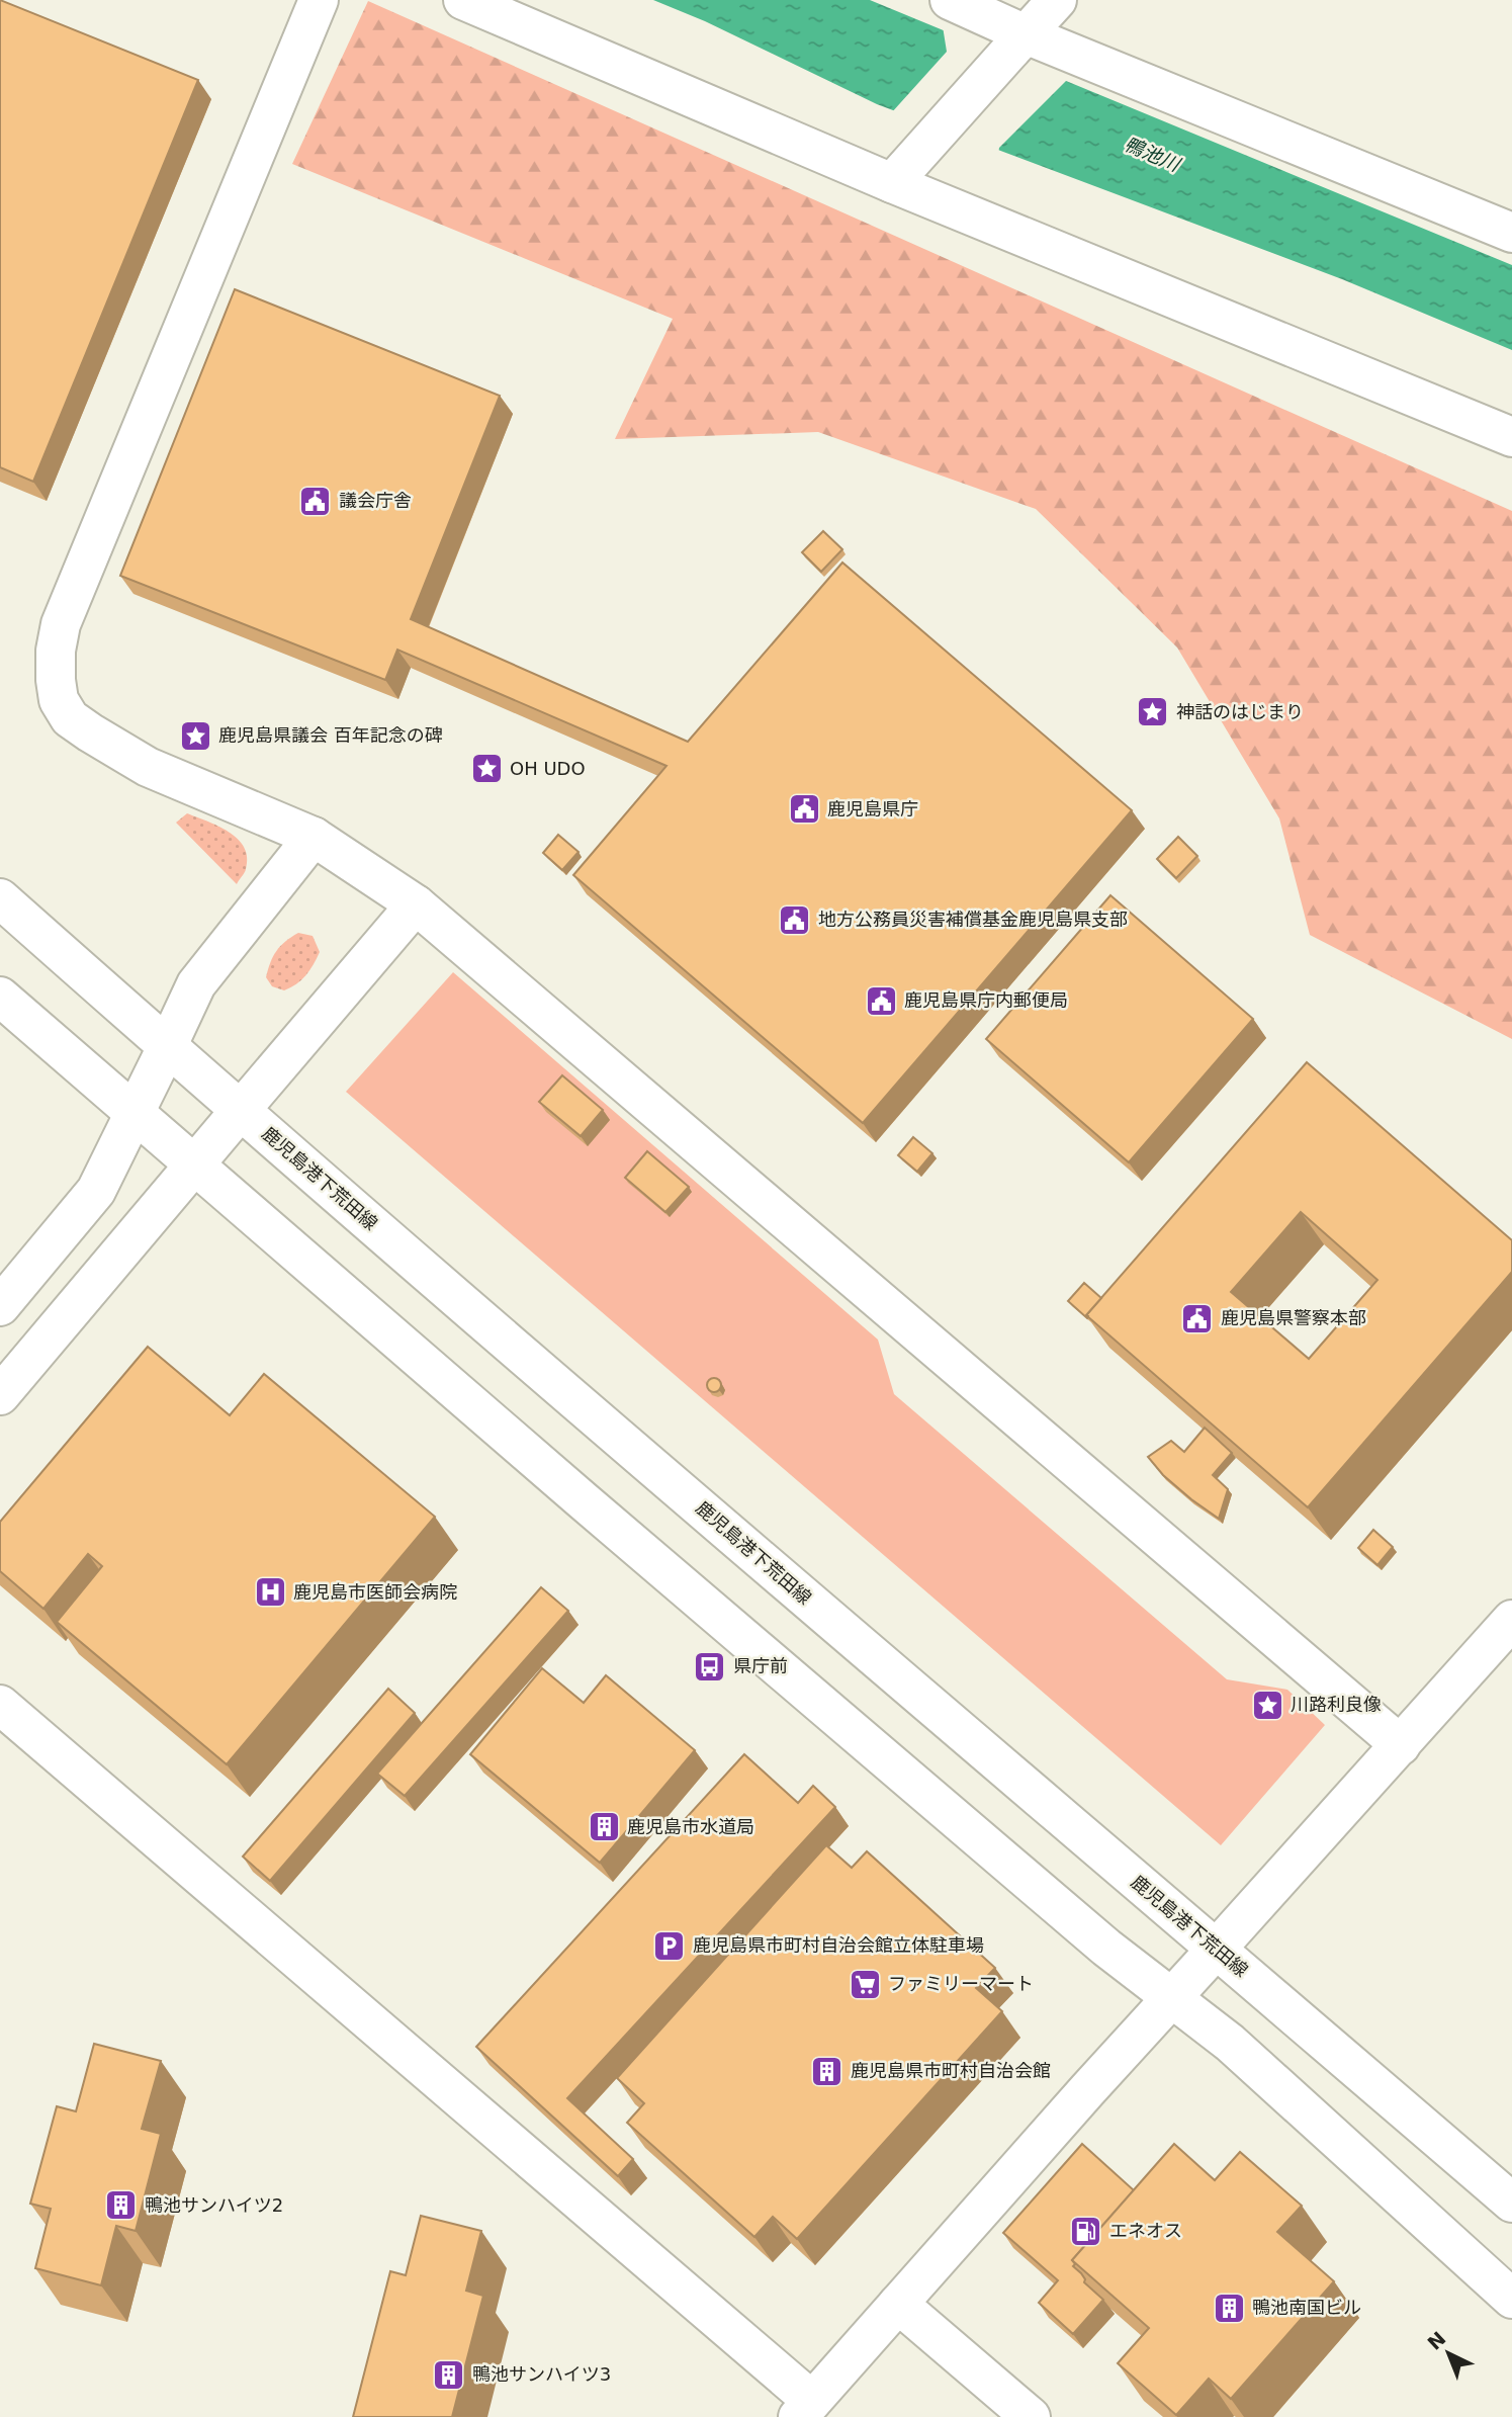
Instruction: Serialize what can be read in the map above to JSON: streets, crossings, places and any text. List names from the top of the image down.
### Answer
{
  "streets": {
    "street": ["鹿児島港下荒田線"]
  },
  "water": ["鴨池川"],
  "places": {
    "public building": [
      "議会庁舎",
      "鹿児島県庁",
      "地方公務員災害補償基金鹿児島県支部",
      "鹿児島県庁内郵便局",
      "鹿児島県警察本部"
    ],
    "place": [
      "神話のはじまり",
      "鹿児島県議会 百年記念の碑",
      "OH UDO",
      "川路利良像"
    ],
    "hospital": ["鹿児島市医師会病院"],
    "bus stop": ["県庁前"],
    "building": [
      "鹿児島市水道局",
      "鹿児島県市町村自治会館",
      "鴨池サンハイツ2",
      "鴨池南国ビル",
      "鴨池サンハイツ3"
    ],
    "parking": ["鹿児島県市町村自治会館立体駐車場"],
    "supermarket": ["ファミリーマート"],
    "fuel station": ["エネオス"]
  },
  "north": "top left"
}
